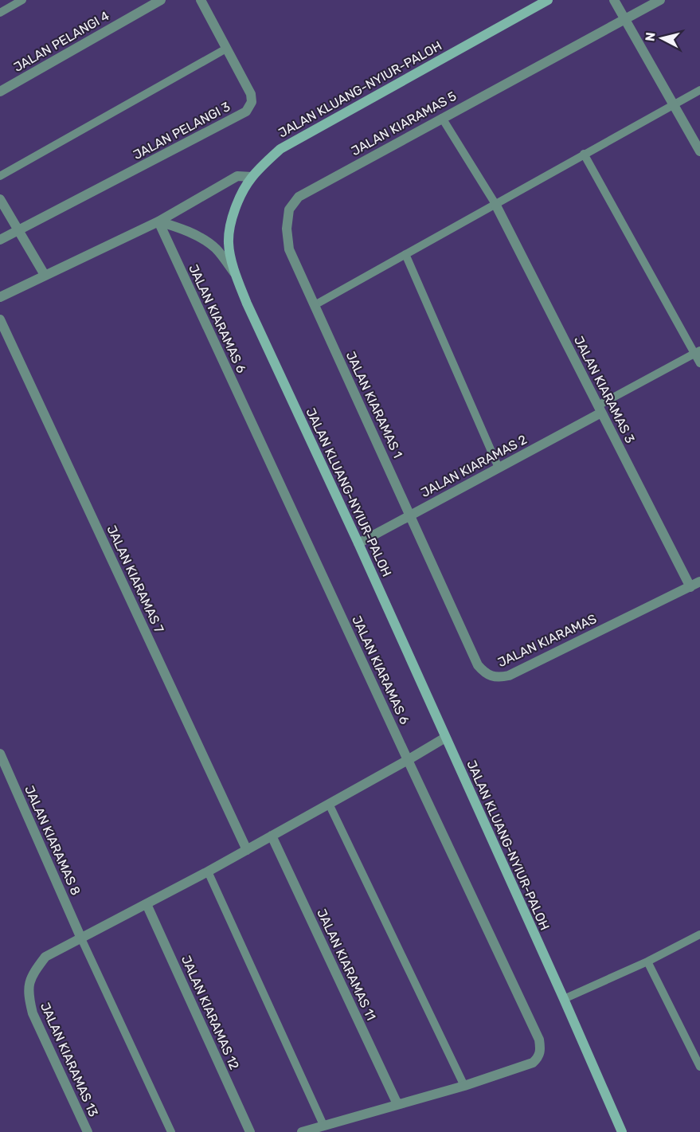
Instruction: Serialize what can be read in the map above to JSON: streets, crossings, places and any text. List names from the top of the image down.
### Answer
{
  "streets": {
    "street": [
      "JALAN PELANGI 4",
      "JALAN KLUANG-NYIUR-PALOH",
      "JALAN KIARAMAS 5",
      "JALAN PELANGI 3",
      "JALAN KIARAMAS 6",
      "JALAN KIARAMAS 3",
      "JALAN KIARAMAS 1",
      "JALAN KIARAMAS 2",
      "JALAN KIARAMAS 7",
      "JALAN KIARAMAS",
      "JALAN KIARAMAS 8",
      "JALAN KIARAMAS 11",
      "JALAN KIARAMAS 12",
      "JALAN KIARAMAS 13"
    ]
  },
  "crossings": [
    ["JALAN KLUANG-NYIUR-PALOH", "JALAN KIARAMAS 2"],
    ["JALAN KLUANG-NYIUR-PALOH", "JALAN KIARAMAS 13"],
    ["JALAN KIARAMAS 5", "JALAN KIARAMAS 1"],
    ["JALAN KIARAMAS 6", "JALAN KIARAMAS 11"],
    ["JALAN KIARAMAS 6", "JALAN KIARAMAS 13"],
    ["JALAN KIARAMAS 3", "JALAN KIARAMAS 2"],
    ["JALAN KIARAMAS 3", "JALAN KIARAMAS"],
    ["JALAN KIARAMAS 1", "JALAN KIARAMAS 2"],
    ["JALAN KIARAMAS 1", "JALAN KIARAMAS"],
    ["JALAN KIARAMAS 2", "JALAN KIARAMAS"],
    ["JALAN KIARAMAS 7", "JALAN KIARAMAS 13"],
    ["JALAN KIARAMAS 8", "JALAN KIARAMAS 13"],
    ["JALAN KIARAMAS 11", "JALAN KIARAMAS 13"],
    ["JALAN KIARAMAS 12", "JALAN KIARAMAS 13"]
  ],
  "north": "left"
}
